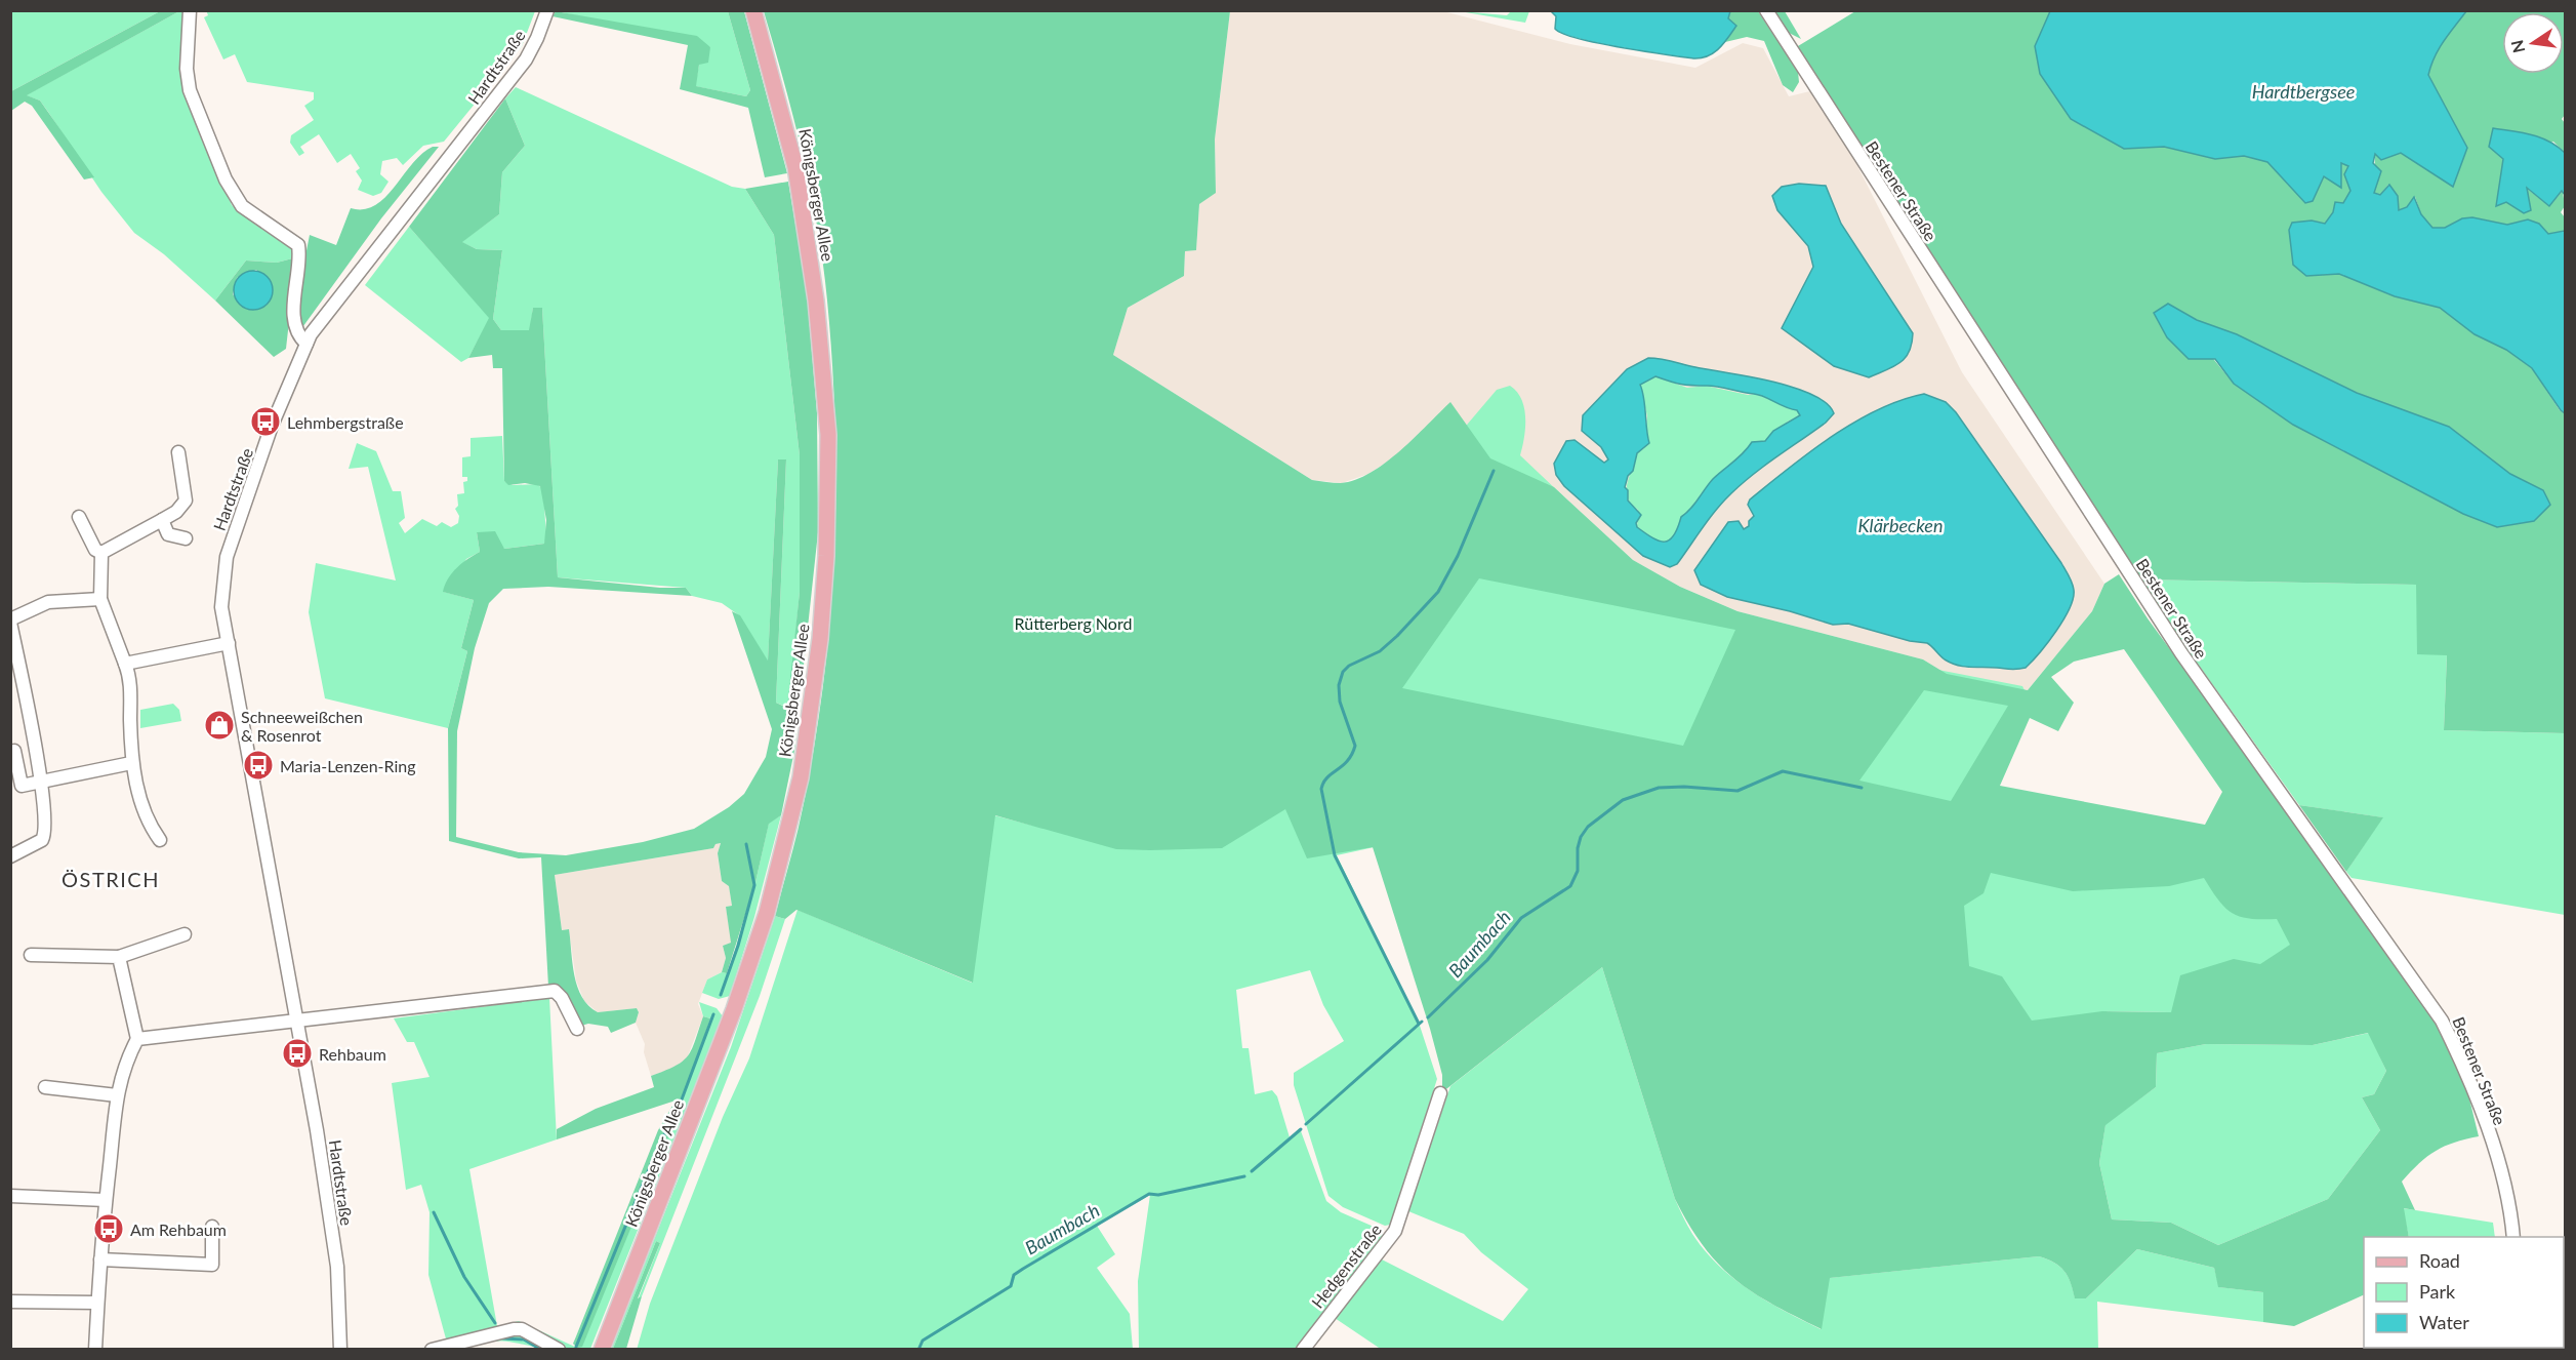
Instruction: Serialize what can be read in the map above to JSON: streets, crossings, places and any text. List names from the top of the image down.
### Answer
{
  "streets": {
    "main road": ["Königsberger Allee"],
    "street": ["Hardtstraße", "Bestener Straße", "Hedgenstraße"]
  },
  "districts": ["ÖSTRICH"],
  "water": ["Hardtbergsee", "Klärbecken", "Baumbach"],
  "parks": ["Rütterberg Nord"],
  "places": {
    "bus stop": [
      "Lehmbergstraße",
      "Maria-Lenzen-Ring",
      "Rehbaum",
      "Am Rehbaum"
    ],
    "shop": ["Schneeweißchen & Rosenrot"]
  },
  "legend": ["Road", "Park", "Water"],
  "north": "left"
}
